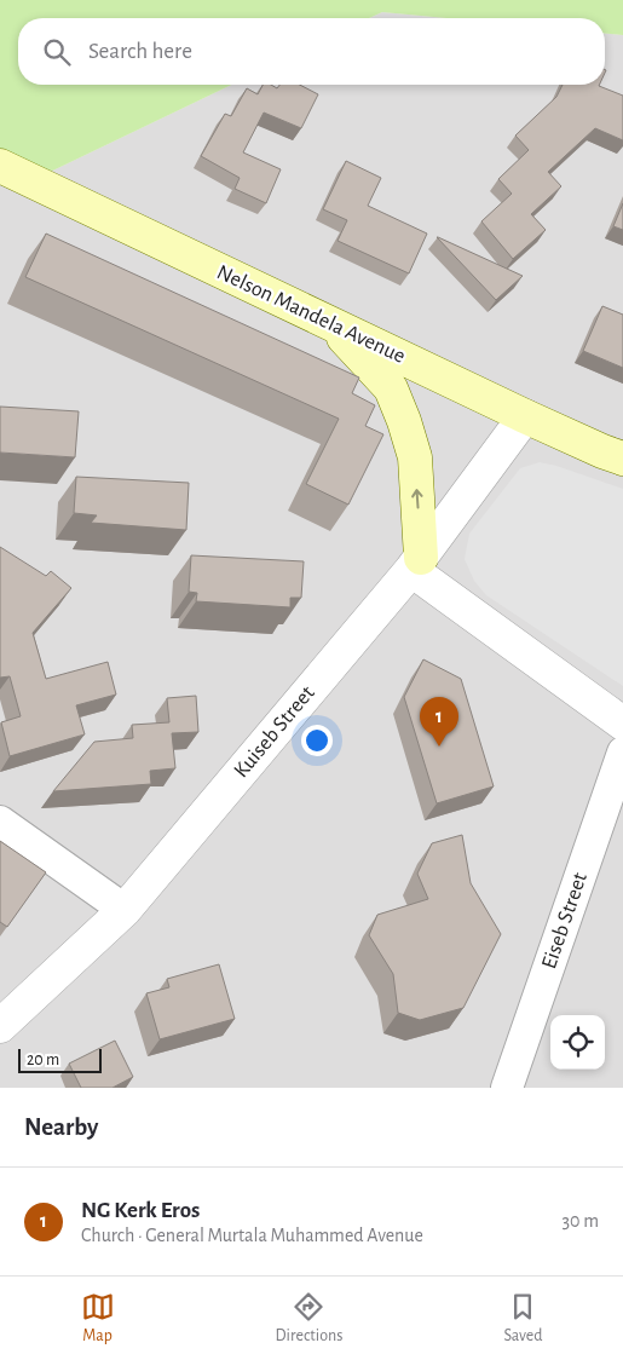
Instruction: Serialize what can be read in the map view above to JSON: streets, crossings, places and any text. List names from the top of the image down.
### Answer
{
  "streets": {
    "main road": ["Nelson Mandela Avenue"],
    "street": ["Kuiseb Street", "Eiseb Street"]
  },
  "crossings": [
    ["Nelson Mandela Avenue", "Kuiseb Street"]
  ],
  "scale_bar": "20 m",
  "page": {
    "search": "Search here",
    "pins": "1",
    "scale": "20 m",
    "heading": "Nearby",
    "list": [
      {
        "mark": "1",
        "name": "NG Kerk Eros",
        "note": "Church · General Murtala Muhammed Avenue",
        "value": "30 m"
      }
    ],
    "nav": ["Map", "Directions", "Saved"]
  }
}
